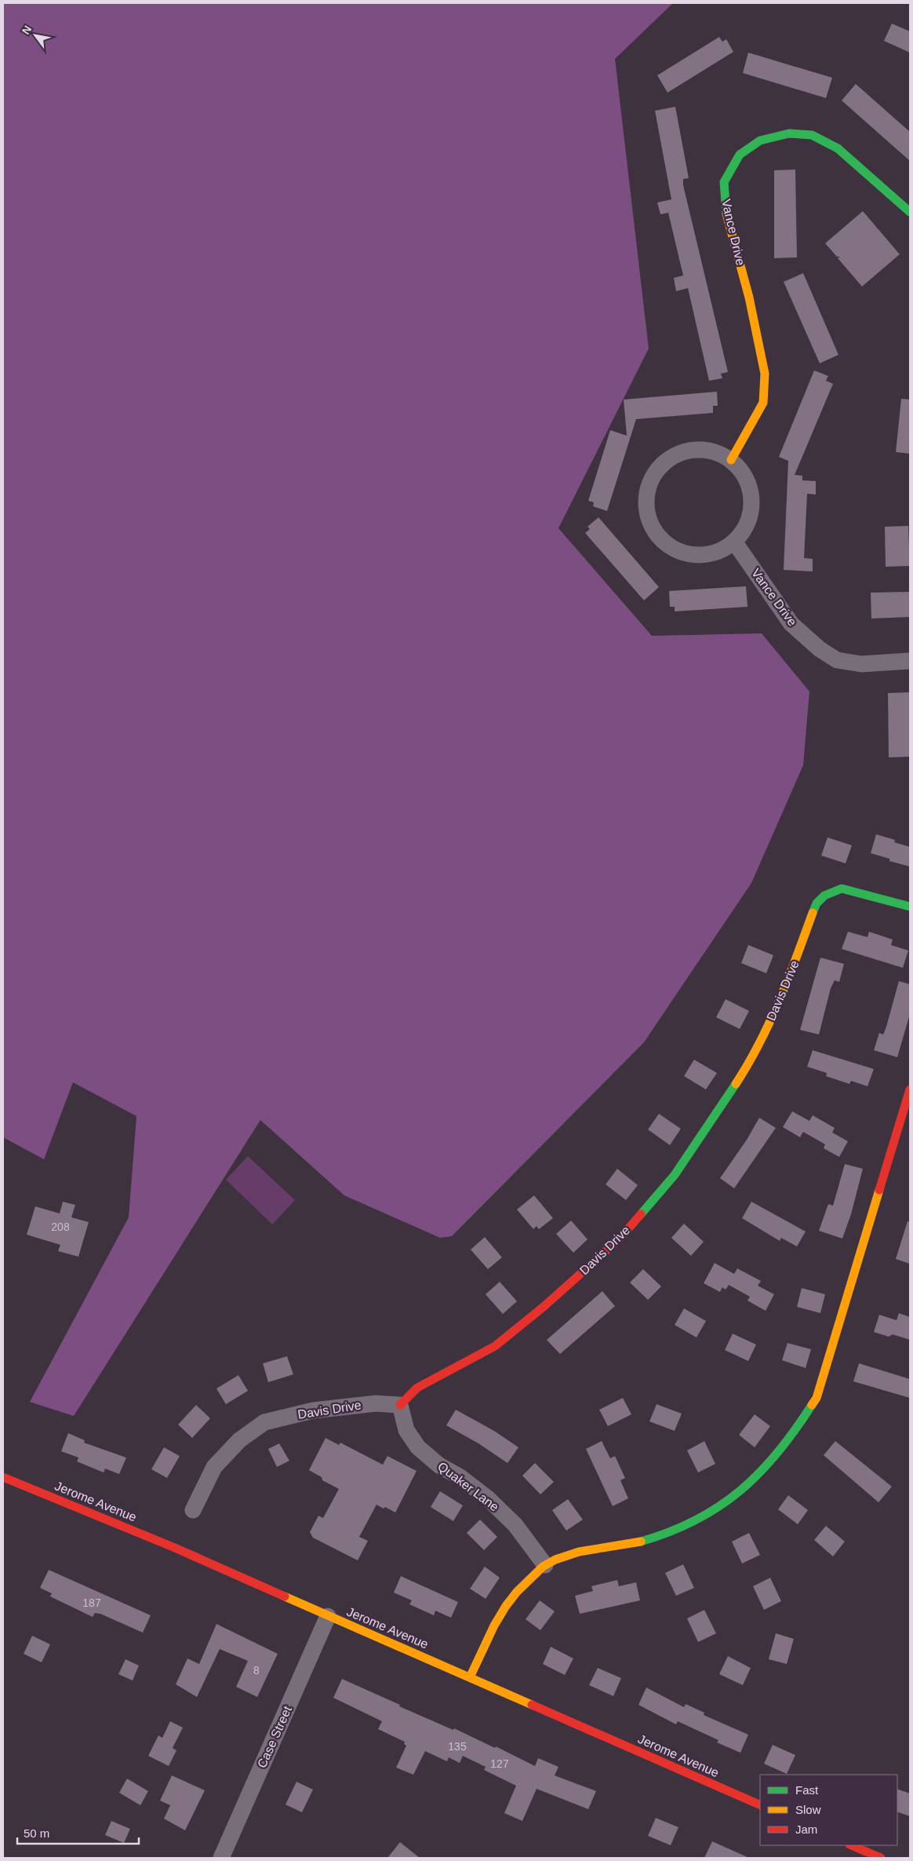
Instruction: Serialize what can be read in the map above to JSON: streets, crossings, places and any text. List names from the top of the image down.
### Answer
{
  "streets": {
    "street": [
      "Vance Drive",
      "Davis Drive",
      "Quaker Lane",
      "Jerome Avenue",
      "Case Street"
    ]
  },
  "crossings": [
    ["Davis Drive", "Quaker Lane"],
    ["Jerome Avenue", "Case Street"]
  ],
  "house_numbers": [
    "208",
    "187",
    "8",
    "135",
    "127"
  ],
  "legend": ["Fast", "Slow", "Jam"],
  "scale_bar": "50 m",
  "north": "top left"
}
